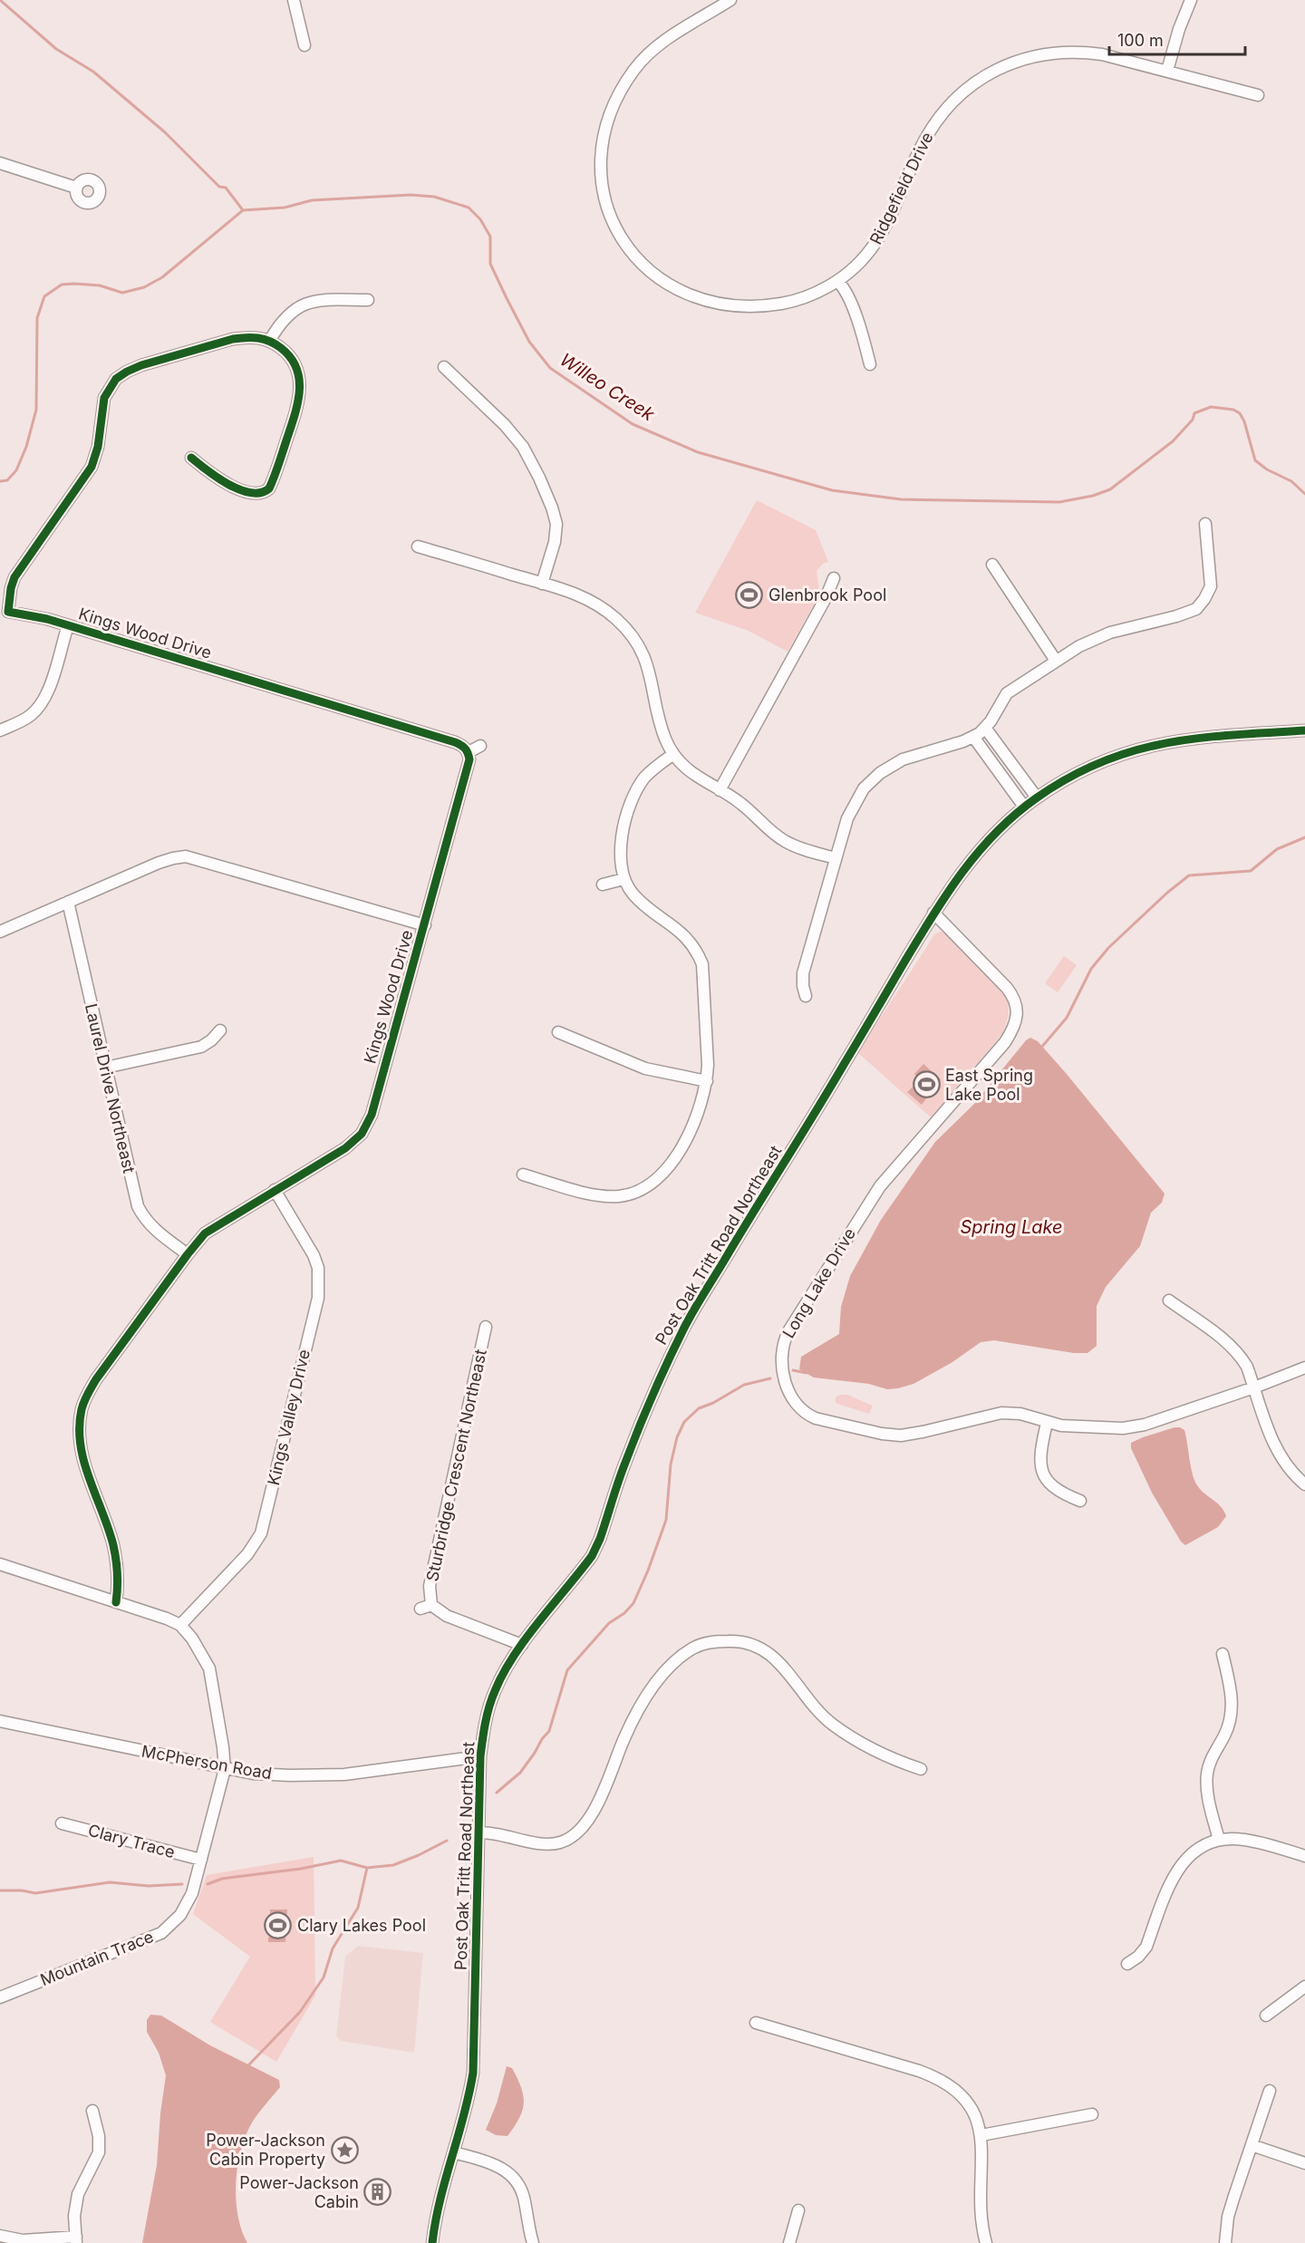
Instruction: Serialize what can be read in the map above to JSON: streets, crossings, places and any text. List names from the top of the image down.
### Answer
{
  "streets": {
    "street": [
      "Ridgefield Drive",
      "Kings Wood Drive",
      "Laurel Drive Northeast",
      "Post Oak Tritt Road Northeast",
      "Long Lake Drive",
      "Kings Valley Drive",
      "Sturbridge Crescent Northeast",
      "McPherson Road",
      "Clary Trace",
      "Mountain Trace"
    ]
  },
  "crossings": [
    ["Kings Wood Drive", "Laurel Drive Northeast"],
    ["Kings Wood Drive", "Kings Valley Drive"],
    ["Post Oak Tritt Road Northeast", "Long Lake Drive"],
    ["Post Oak Tritt Road Northeast", "Sturbridge Crescent Northeast"],
    ["Post Oak Tritt Road Northeast", "McPherson Road"],
    ["Kings Valley Drive", "Mountain Trace"],
    ["McPherson Road", "Mountain Trace"],
    ["Clary Trace", "Mountain Trace"]
  ],
  "water": ["Willeo Creek", "Spring Lake"],
  "places": {
    "sports": ["Glenbrook Pool", "East Spring Lake Pool", "Clary Lakes Pool"],
    "place": ["Power-Jackson Cabin Property"],
    "building": ["Power-Jackson Cabin"]
  },
  "scale_bar": "100 m"
}
